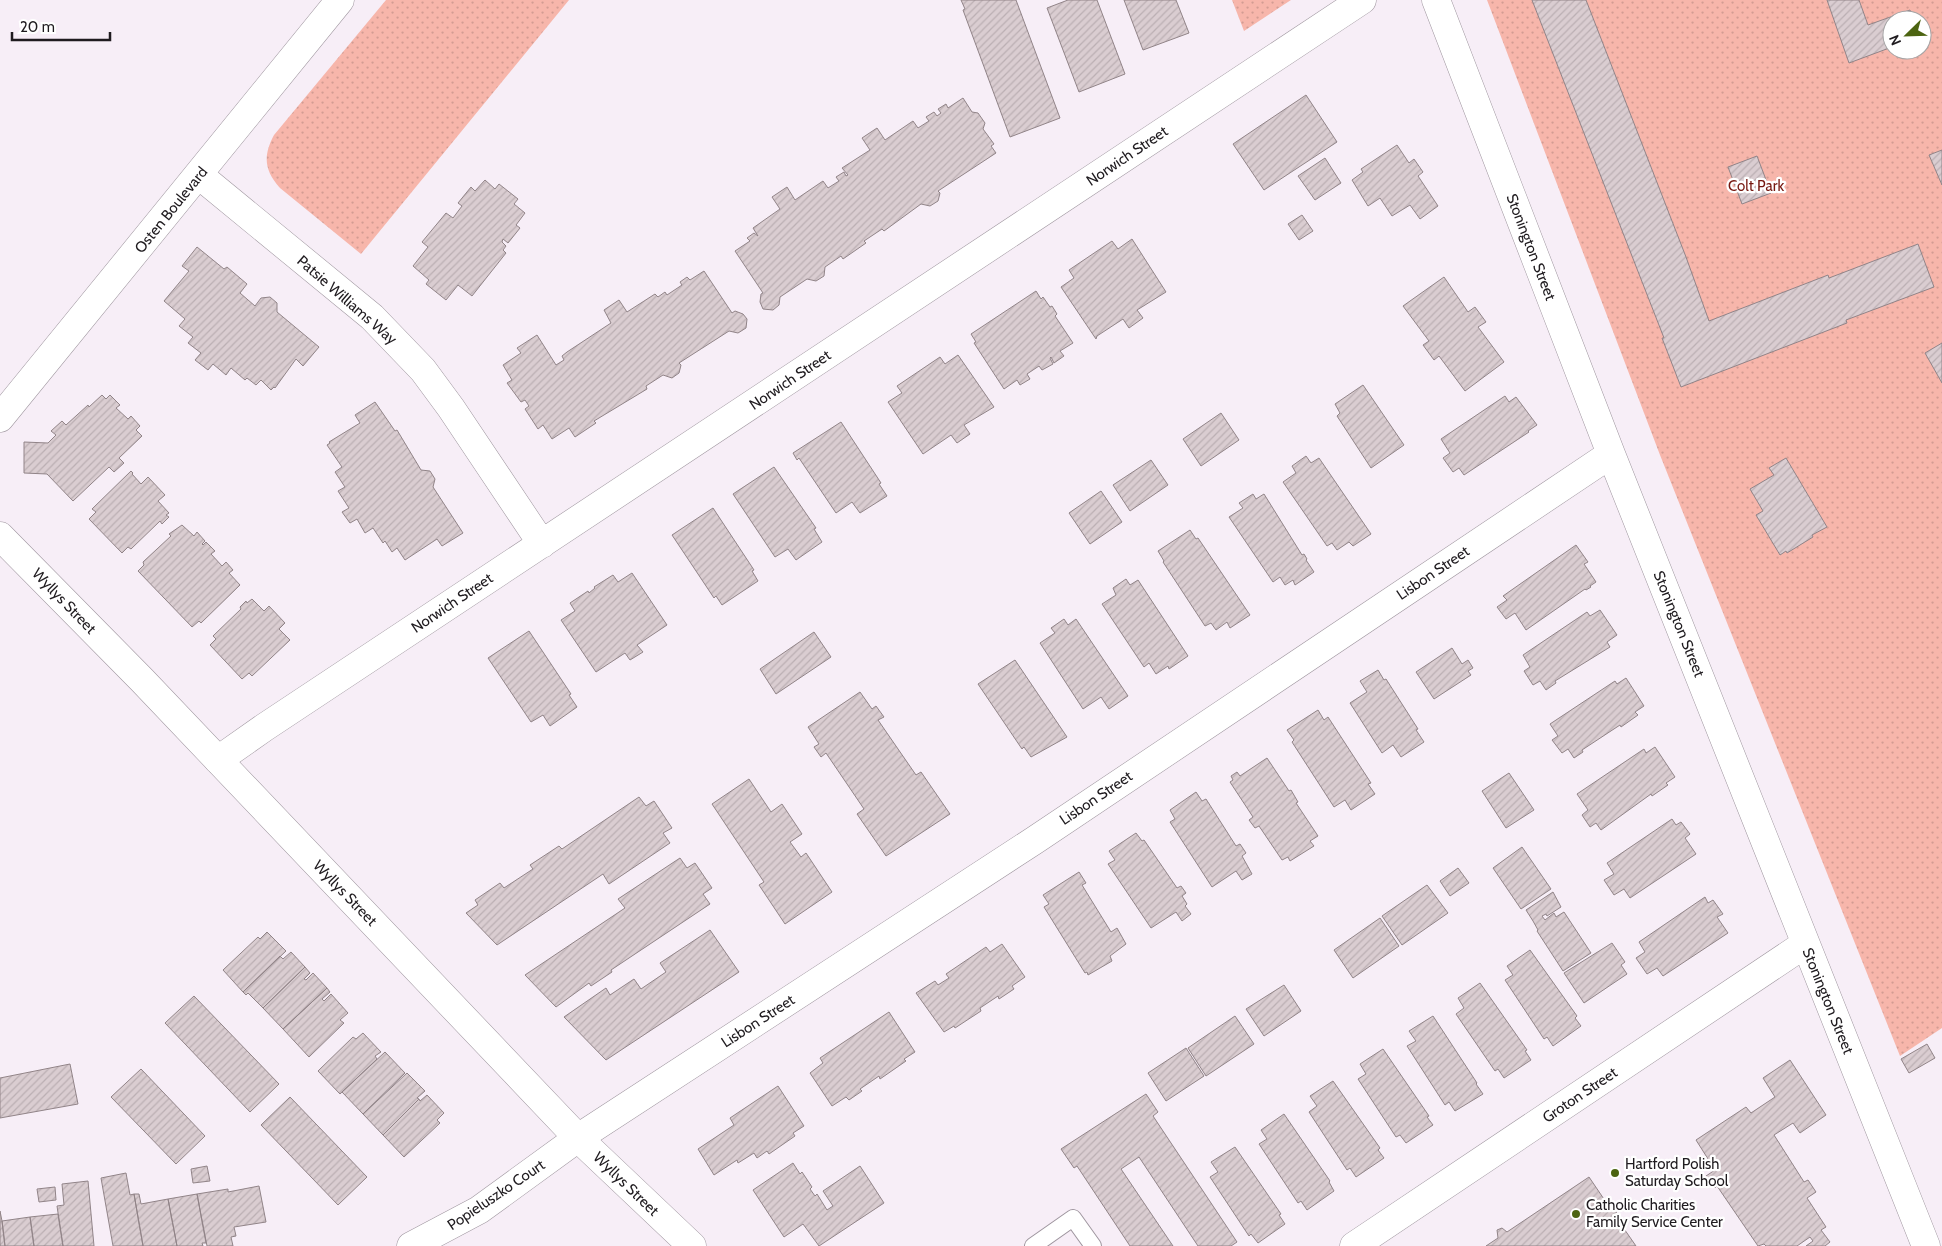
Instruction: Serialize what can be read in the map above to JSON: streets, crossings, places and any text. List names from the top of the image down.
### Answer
{
  "streets": {
    "street": [
      "Norwich Street",
      "Osten Boulevard",
      "Stonington Street",
      "Patsie Williams Way",
      "Lisbon Street",
      "Wyllys Street",
      "Groton Street",
      "Popieluszko Court"
    ]
  },
  "crossings": [
    ["Norwich Street", "Patsie Williams Way"],
    ["Norwich Street", "Wyllys Street"],
    ["Osten Boulevard", "Patsie Williams Way"],
    ["Stonington Street", "Lisbon Street"],
    ["Stonington Street", "Groton Street"],
    ["Lisbon Street", "Wyllys Street"],
    ["Lisbon Street", "Popieluszko Court"],
    ["Wyllys Street", "Popieluszko Court"]
  ],
  "parks": ["Colt Park"],
  "places": ["Hartford Polish Saturday School", "Catholic Charities Family Service Center"],
  "scale_bar": "20 m",
  "north": "bottom left"
}
